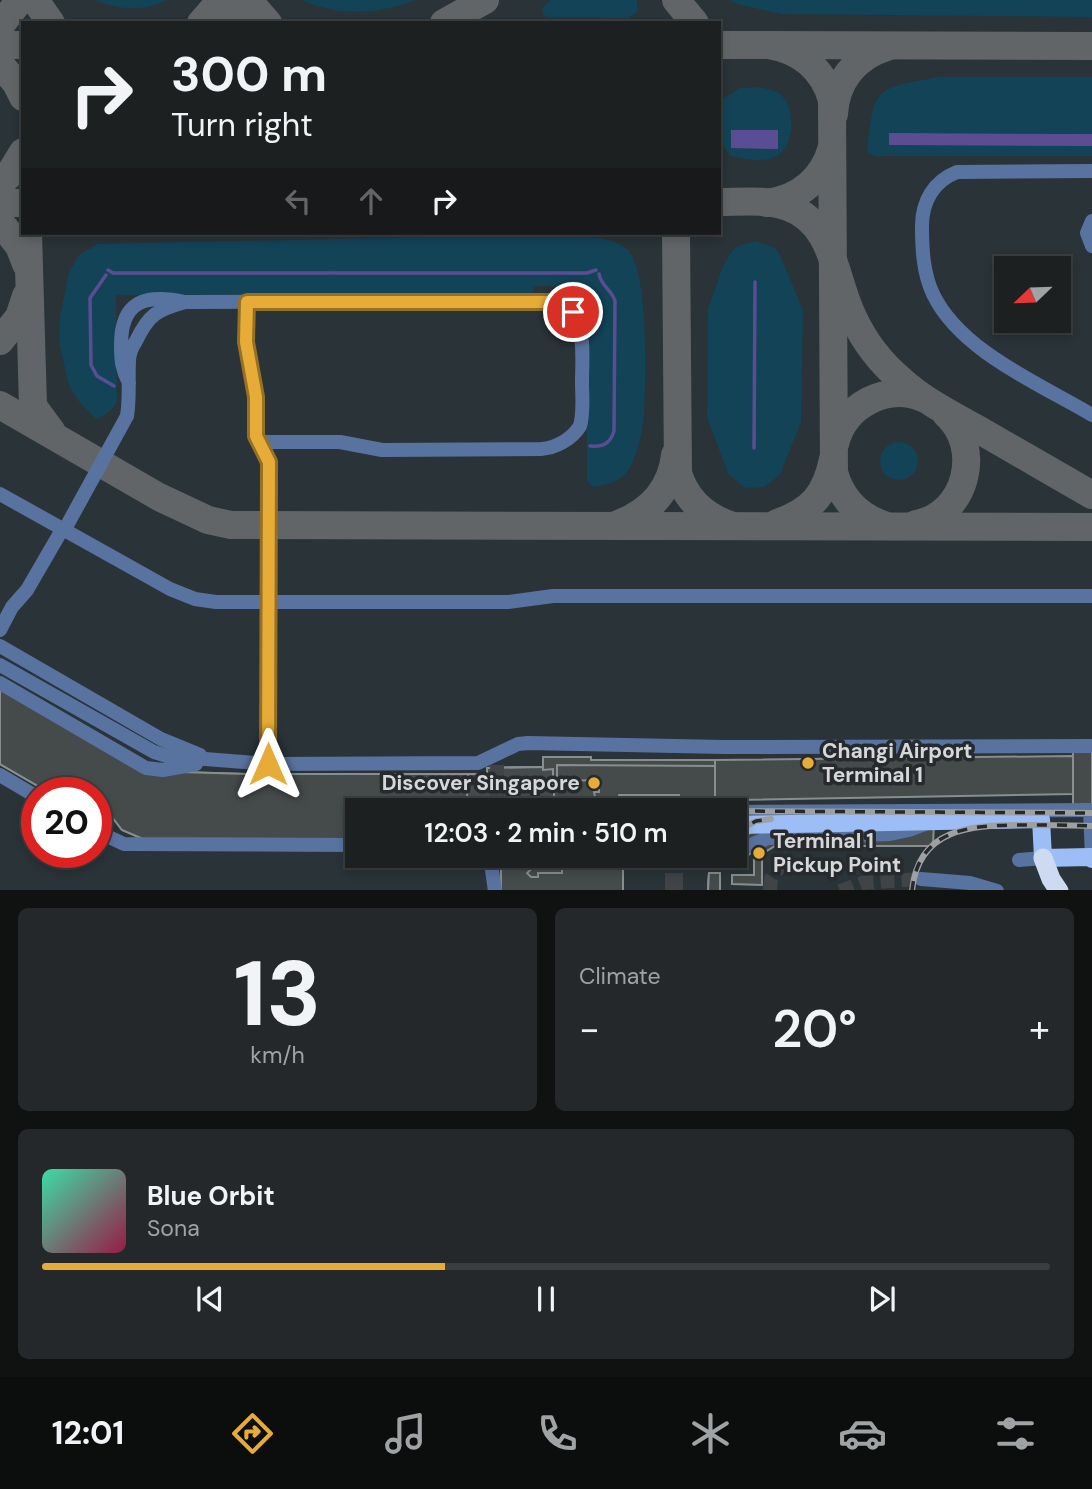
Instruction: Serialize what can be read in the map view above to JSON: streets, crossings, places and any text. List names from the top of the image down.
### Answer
{
  "places": ["Changi Airport Terminal 1", "Discover Singapore", "Terminal 1 Pickup Point"],
  "north": "bottom left",
  "page": {
    "turn": ["300 m", "Turn right"],
    "limit": "20",
    "trip": "12:03 · 2 min · 510 m",
    "tile": [
      ["13", "km/h"],
      "Climate"
    ],
    "heat": ["−", "20°", "+"],
    "song": ["Blue Orbit", "Sona"],
    "tabs": "12:01"
  }
}
